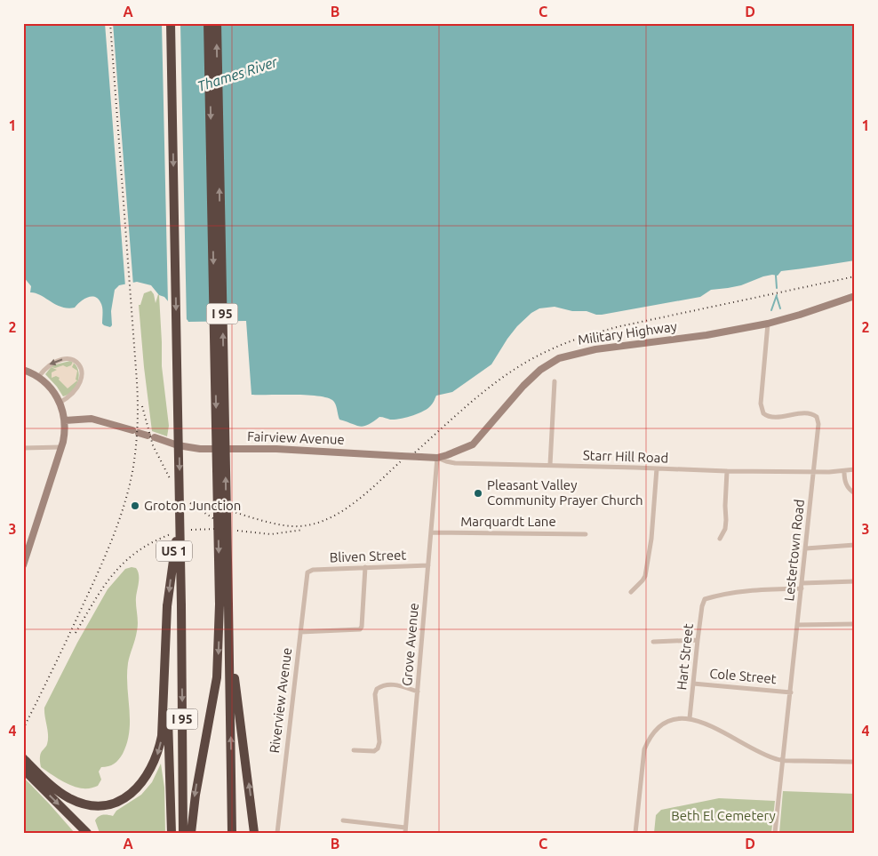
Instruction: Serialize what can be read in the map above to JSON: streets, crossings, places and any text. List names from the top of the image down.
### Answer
{
  "streets": {
    "highway": ["I 95", "US 1"],
    "street": [
      "Military Highway",
      "Fairview Avenue",
      "Starr Hill Road",
      "Marquardt Lane",
      "Lestertown Road",
      "Bliven Street",
      "Grove Avenue",
      "Hart Street",
      "Cole Street",
      "Riverview Avenue"
    ]
  },
  "crossings": [
    ["I 95", "US 1"],
    ["Military Highway", "Fairview Avenue"],
    ["Military Highway", "Starr Hill Road"],
    ["Military Highway", "Lestertown Road"],
    ["Military Highway", "Grove Avenue"],
    ["Fairview Avenue", "Starr Hill Road"],
    ["Fairview Avenue", "Grove Avenue"],
    ["Starr Hill Road", "Lestertown Road"],
    ["Starr Hill Road", "Grove Avenue"],
    ["Marquardt Lane", "Grove Avenue"],
    ["Lestertown Road", "Hart Street"],
    ["Lestertown Road", "Cole Street"],
    ["Bliven Street", "Grove Avenue"],
    ["Bliven Street", "Riverview Avenue"],
    ["Hart Street", "Cole Street"]
  ],
  "water": ["Thames River"],
  "parks": ["Beth El Cemetery"],
  "places": ["Pleasant Valley Community Prayer Church", "Groton Junction"],
  "grid": {
    "columns": [
      "A",
      "B",
      "C",
      "D"
    ],
    "rows": [
      "1",
      "2",
      "3",
      "4"
    ]
  }
}
